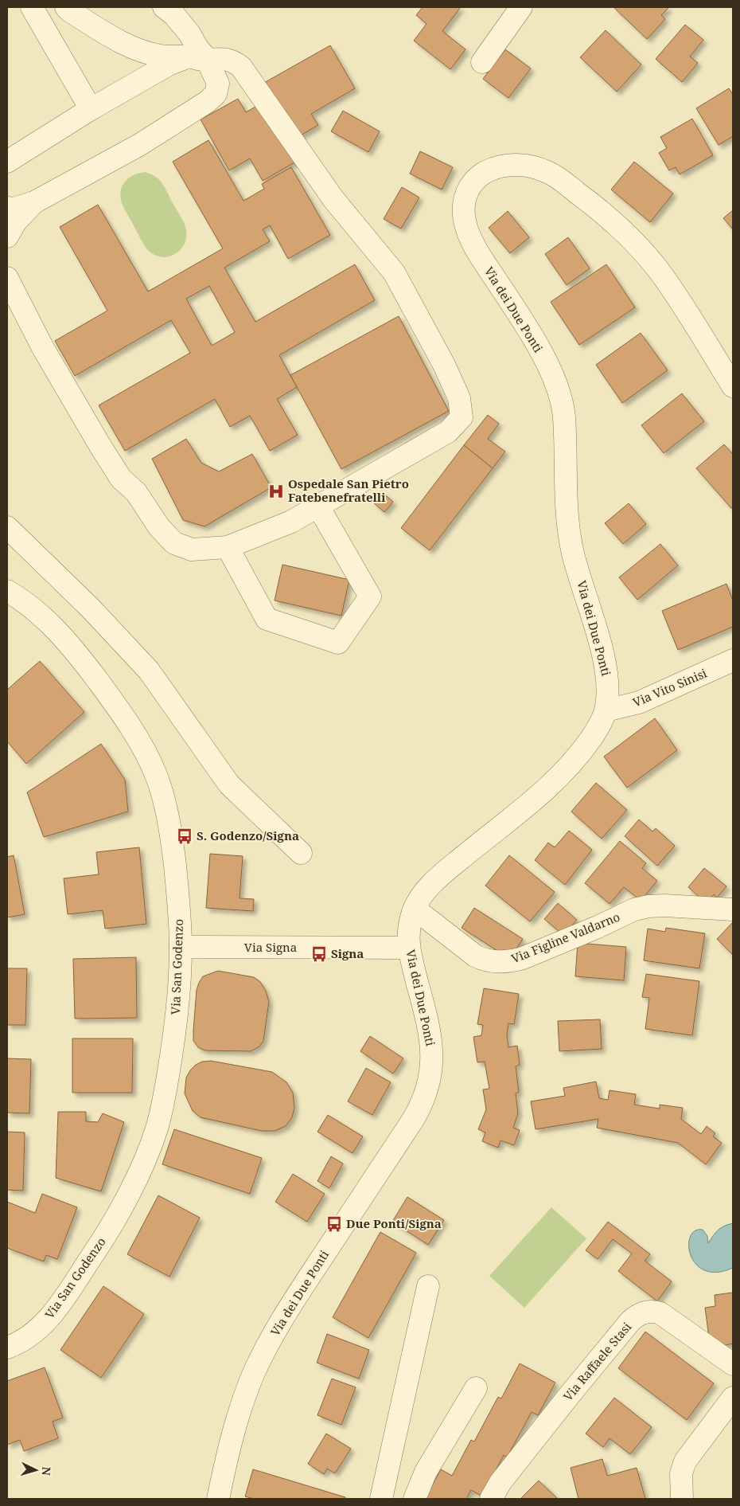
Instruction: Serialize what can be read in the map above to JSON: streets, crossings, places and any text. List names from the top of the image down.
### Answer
{
  "streets": {
    "street": [
      "Via dei Due Ponti",
      "Via Vito Sinisi",
      "Via Figline Valdarno",
      "Via Signa",
      "Via San Godenzo",
      "Via Raffaele Stasi"
    ]
  },
  "crossings": [
    ["Via dei Due Ponti", "Via Vito Sinisi"],
    ["Via dei Due Ponti", "Via Figline Valdarno"],
    ["Via dei Due Ponti", "Via Signa"],
    ["Via Signa", "Via San Godenzo"]
  ],
  "places": {
    "hospital": ["Ospedale San Pietro Fatebenefratelli"],
    "bus stop": ["S. Godenzo/Signa", "Signa", "Due Ponti/Signa"]
  },
  "north": "right"
}
